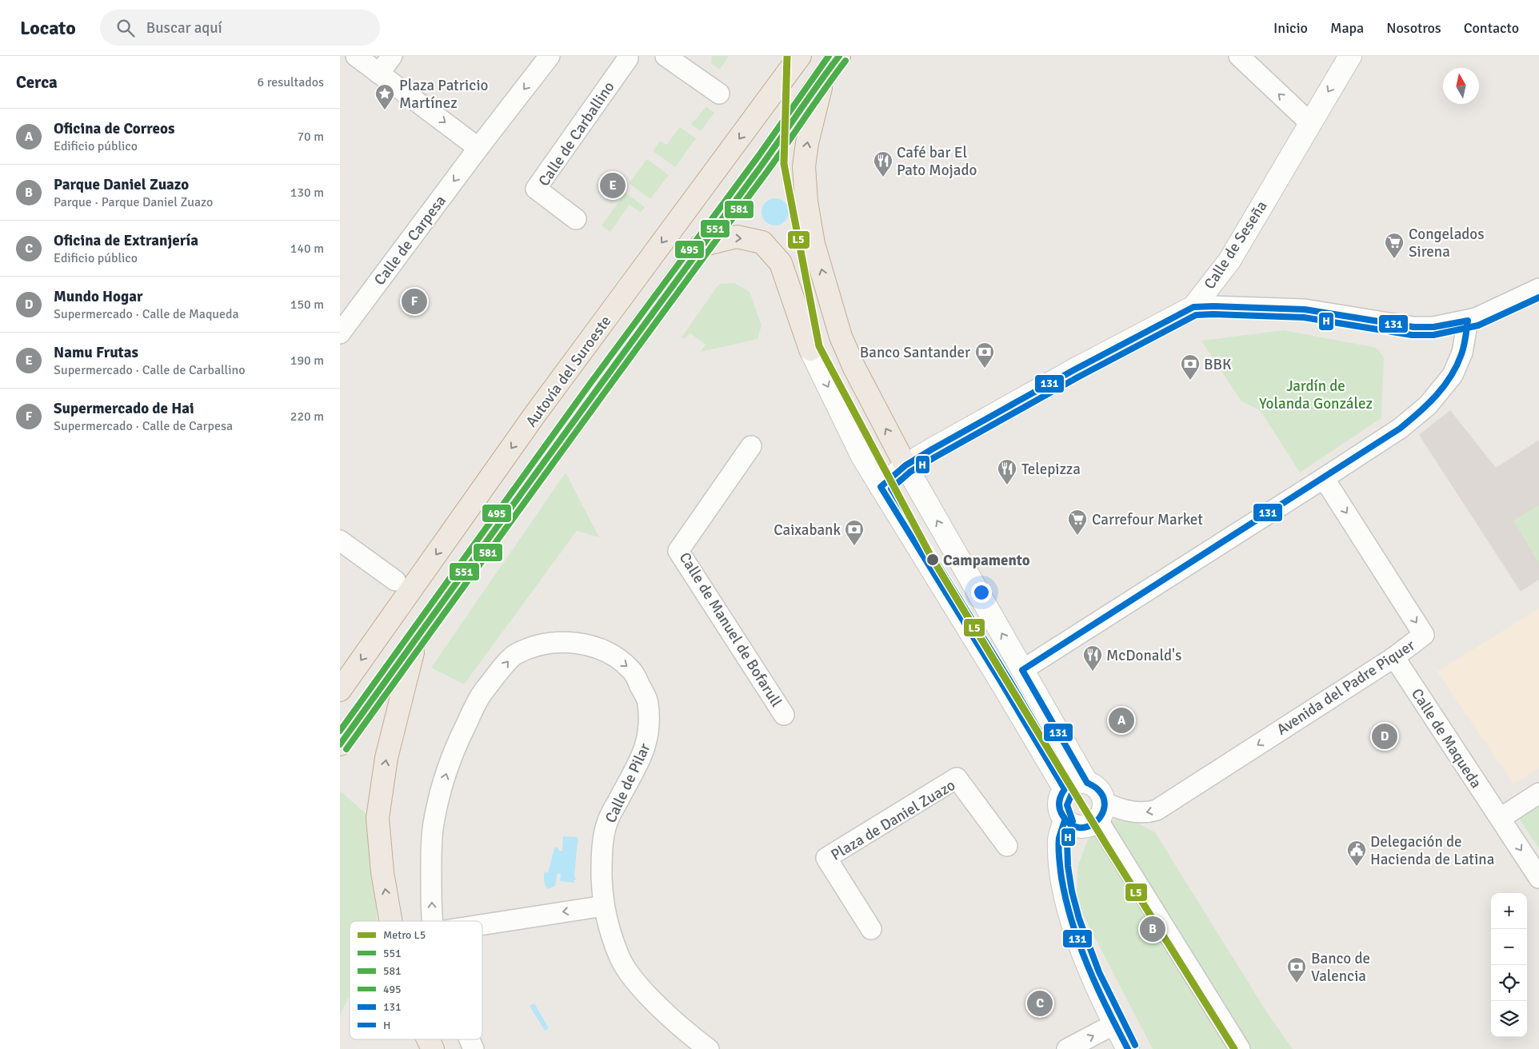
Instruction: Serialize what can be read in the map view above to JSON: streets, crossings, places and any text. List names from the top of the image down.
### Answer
{
  "streets": {
    "highway": ["Autovía del Suroeste"],
    "street": [
      "Calle de Carballino",
      "Calle de Carpesa",
      "Calle de Seseña",
      "Calle de Manuel de Bofarull",
      "Avenida del Padre Piquer",
      "Calle de Maqueda",
      "Calle de Pilar",
      "Plaza de Daniel Zuazo"
    ]
  },
  "crossings": [
    ["Avenida del Padre Piquer", "Calle de Maqueda"]
  ],
  "one_way": ["Calle de Carpesa"],
  "parks": ["Jardín de Yolanda González"],
  "places": {
    "place": ["Plaza Patricio Martínez"],
    "restaurant": ["Café bar El Pato Mojado", "Telepizza", "McDonald's"],
    "supermarket": ["Congelados Sirena", "Carrefour Market"],
    "bank": [
      "Banco Santander",
      "BBK",
      "Caixabank",
      "Banco de Valencia"
    ],
    "other": ["Campamento"],
    "public building": ["Delegación de Hacienda de Latina"]
  },
  "lines": [
    "metro line L5",
    "transit line 551",
    "transit line 495",
    "transit line 581",
    "transit line H",
    "transit line 131"
  ],
  "legend": [
    "Metro L5",
    "551",
    "581",
    "495",
    "131",
    "H"
  ],
  "north": "top",
  "page": {
    "header": "Locato",
    "search": "Buscar aquí",
    "nav": [
      "Inicio",
      "Mapa",
      "Nosotros",
      "Contacto"
    ],
    "heading": ["Cerca", "6 resultados"],
    "list": [
      {
        "mark": "A",
        "name": "Oficina de Correos",
        "note": "Edificio público",
        "value": "70 m"
      },
      {
        "mark": "B",
        "name": "Parque Daniel Zuazo",
        "note": "Parque · Parque Daniel Zuazo",
        "value": "130 m"
      },
      {
        "mark": "C",
        "name": "Oficina de Extranjería",
        "note": "Edificio público",
        "value": "140 m"
      },
      {
        "mark": "D",
        "name": "Mundo Hogar",
        "note": "Supermercado · Calle de Maqueda",
        "value": "150 m"
      },
      {
        "mark": "E",
        "name": "Namu Frutas",
        "note": "Supermercado · Calle de Carballino",
        "value": "190 m"
      },
      {
        "mark": "F",
        "name": "Supermercado de Hai",
        "note": "Supermercado · Calle de Carpesa",
        "value": "220 m"
      }
    ],
    "pins": [
      "E",
      "F",
      "A",
      "D",
      "B",
      "C"
    ],
    "map_buttons": ["+", "−"]
  }
}
